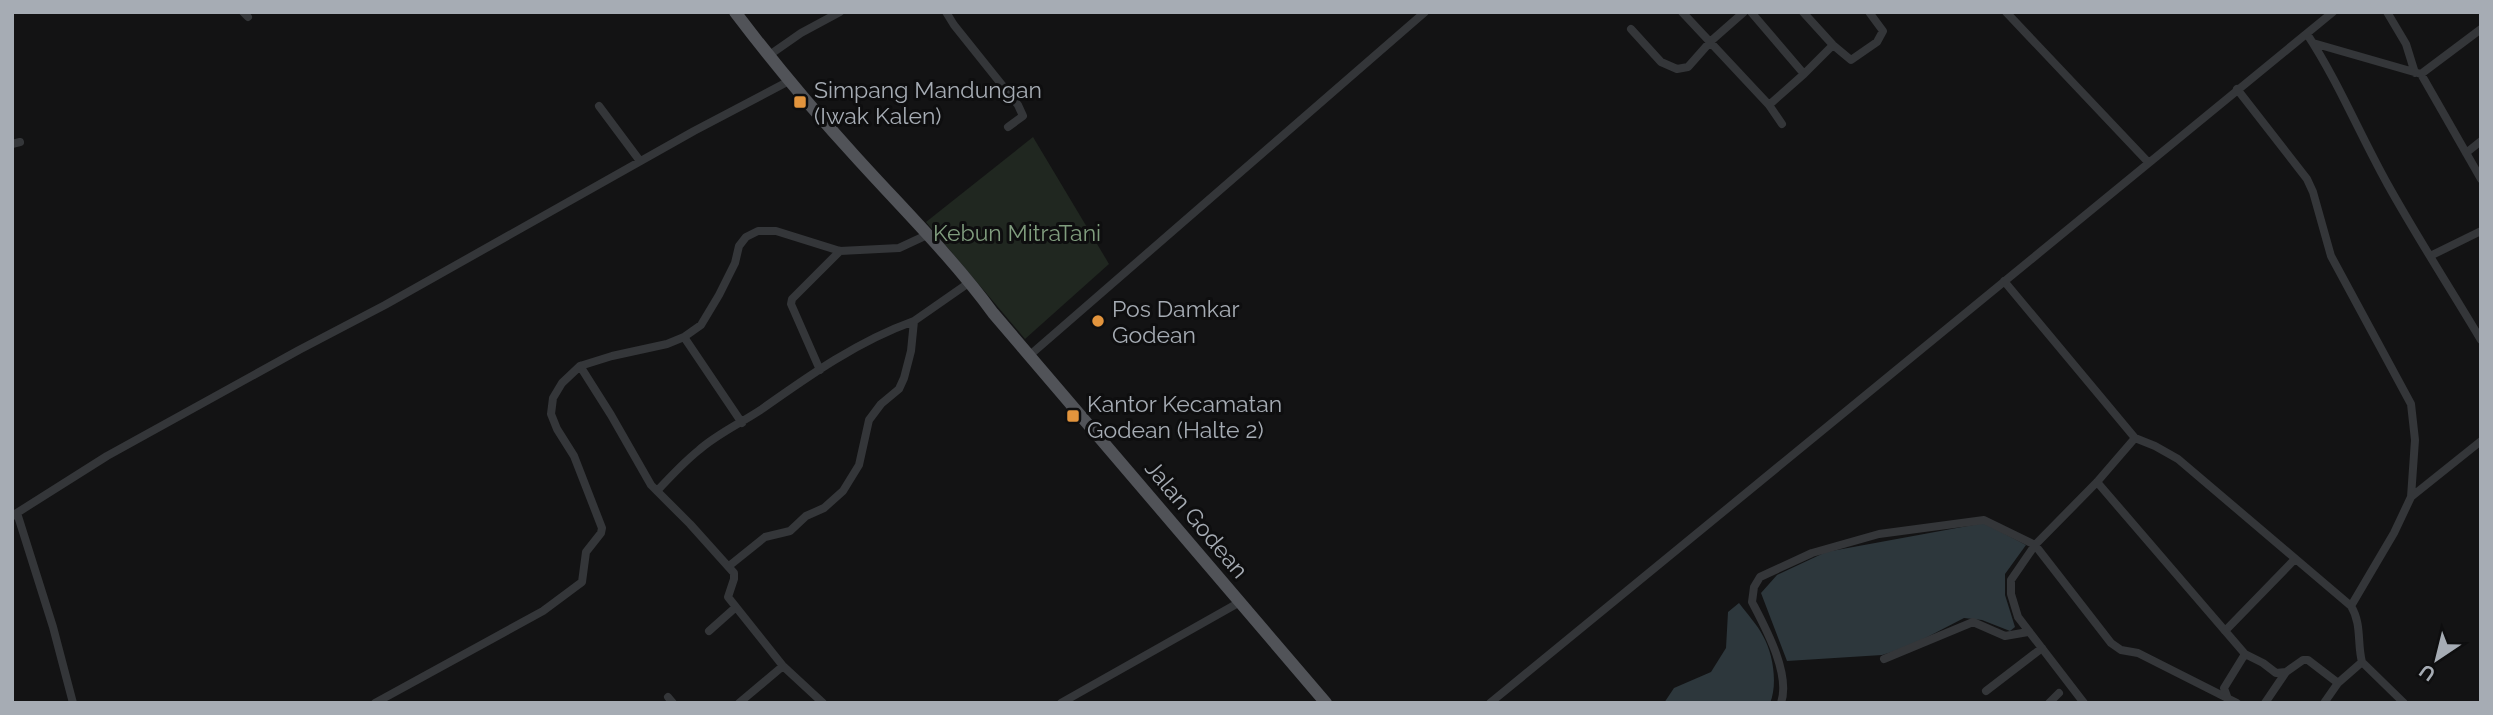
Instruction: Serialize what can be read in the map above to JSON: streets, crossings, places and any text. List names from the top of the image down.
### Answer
{
  "streets": {
    "main road": ["Jalan Godean"]
  },
  "parks": ["Kebun MitraTani"],
  "places": {
    "transit": ["Simpang Mandungan (Iwak Kalen)", "Kantor Kecamatan Godean (Halte 2)"],
    "other": ["Pos Damkar Godean"]
  },
  "north": "bottom left"
}
